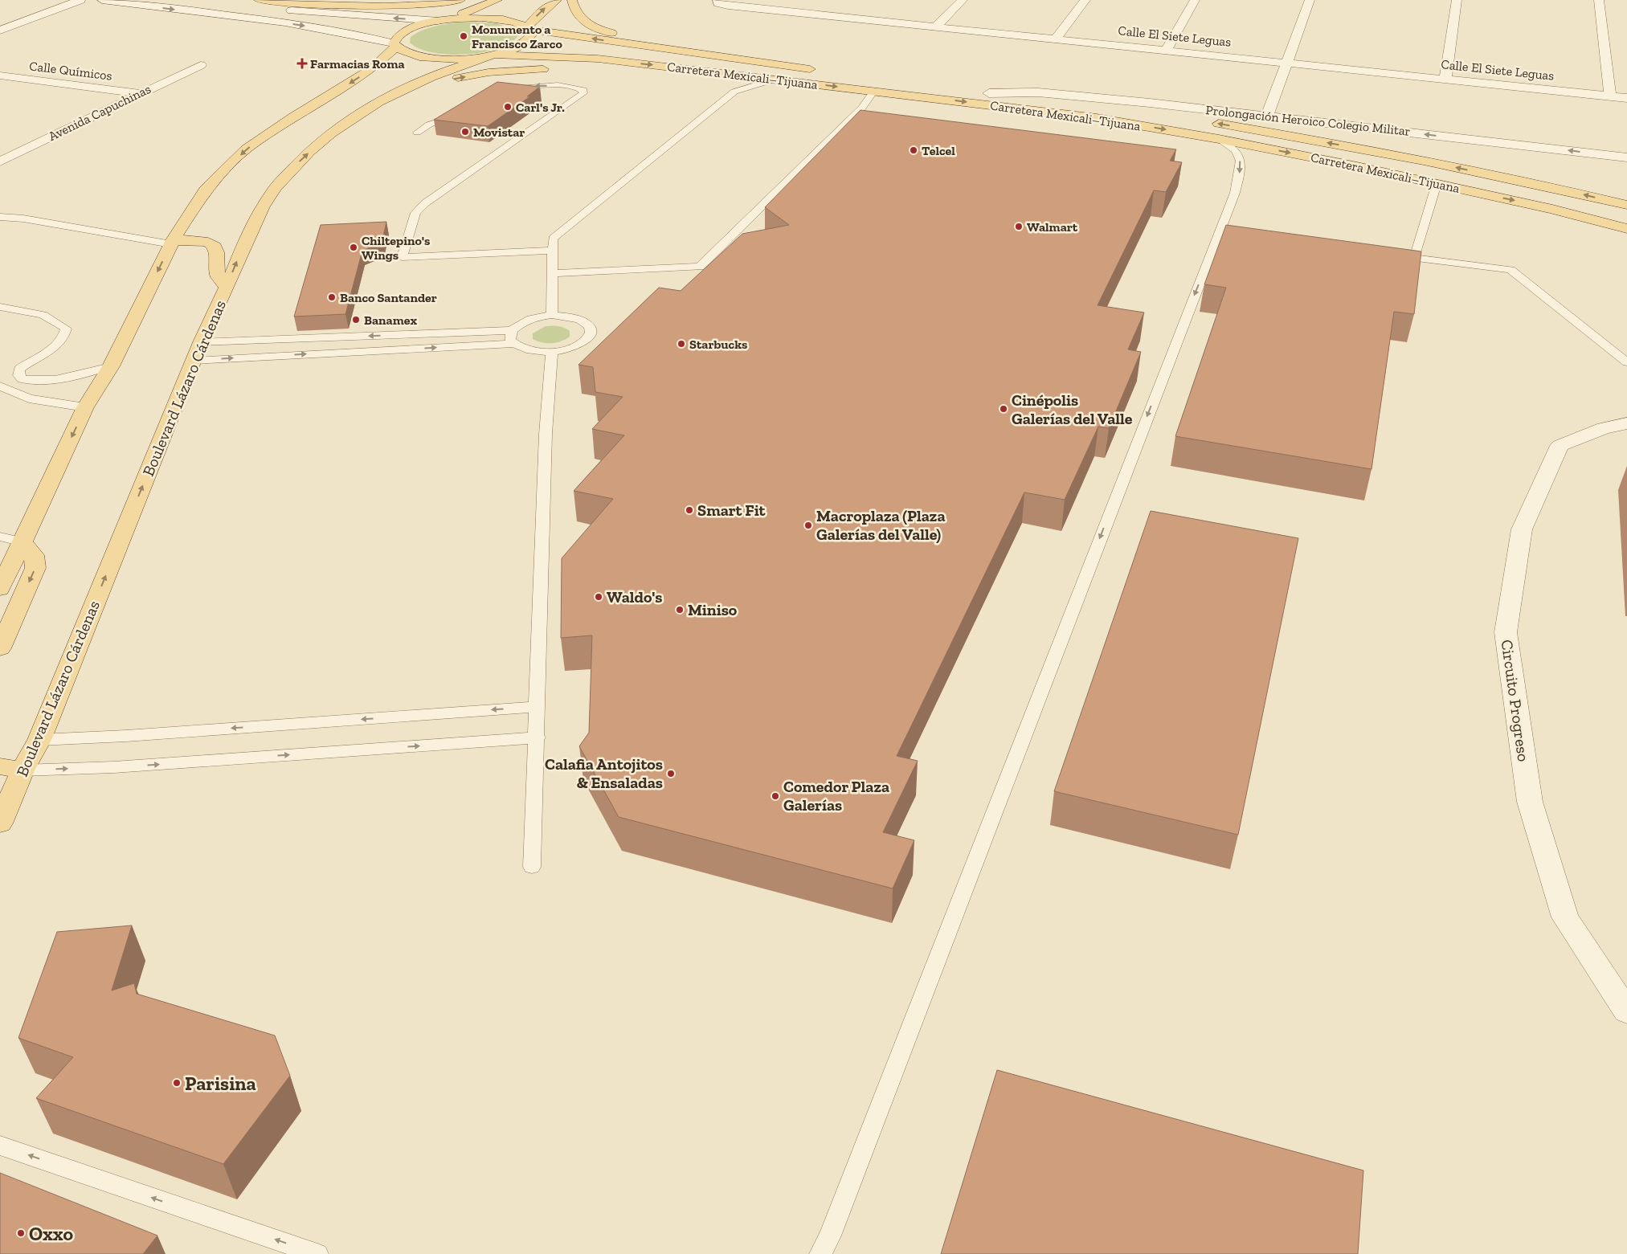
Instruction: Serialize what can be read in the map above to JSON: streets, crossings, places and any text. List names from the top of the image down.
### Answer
{
  "streets": {
    "main road": ["Carretera Mexicali–Tijuana", "Boulevard Lázaro Cárdenas"],
    "street": [
      "Calle El Siete Leguas",
      "Calle Químicos",
      "Avenida Capuchinas",
      "Prolongación Heroico Colegio Militar",
      "Circuito Progreso"
    ]
  },
  "crossings": [
    ["Calle Químicos", "Avenida Capuchinas"],
    ["Carretera Mexicali–Tijuana", "Prolongación Heroico Colegio Militar"],
    ["Carretera Mexicali–Tijuana", "Boulevard Lázaro Cárdenas"]
  ],
  "one_way": ["Prolongación Heroico Colegio Militar"],
  "places": {
    "other": [
      "Monumento a Francisco Zarco",
      "Carl's Jr.",
      "Movistar",
      "Telcel",
      "Walmart",
      "Chiltepino's Wings",
      "Banco Santander",
      "Banamex",
      "Starbucks",
      "Cinépolis Galerías del Valle",
      "Smart Fit",
      "Macroplaza (Plaza Galerías del Valle)",
      "Waldo's",
      "Miniso",
      "Calafia Antojitos & Ensaladas",
      "Comedor Plaza Galerías",
      "Parisina",
      "Oxxo"
    ],
    "health": ["Farmacias Roma"]
  }
}
